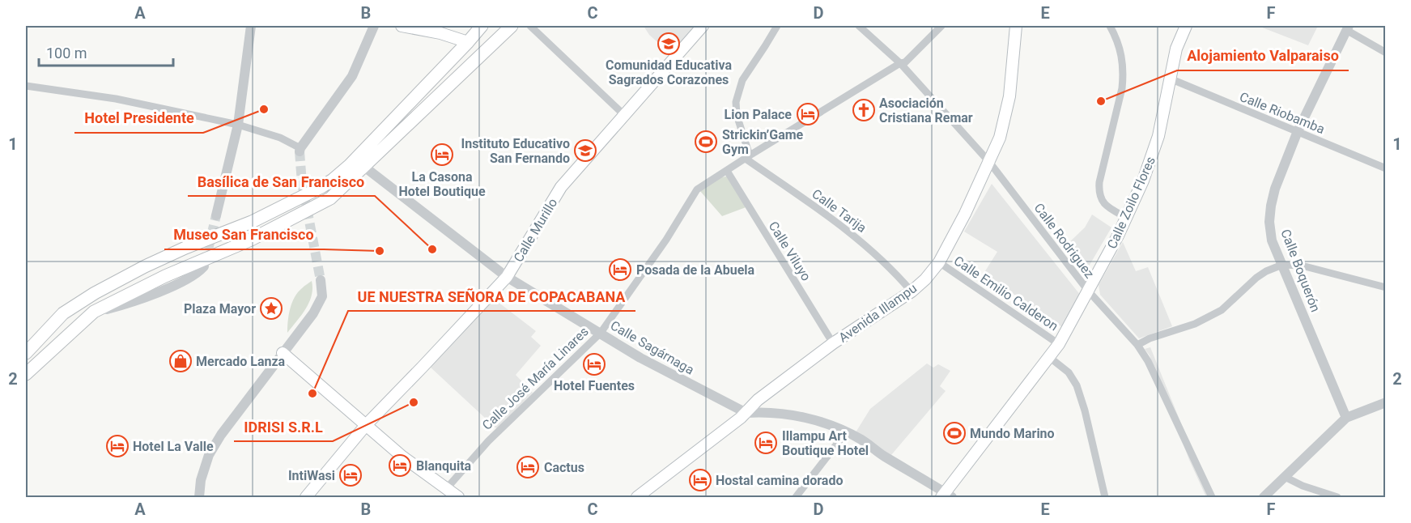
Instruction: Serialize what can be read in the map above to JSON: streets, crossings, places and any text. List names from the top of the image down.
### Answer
{
  "streets": {
    "main road": ["Calle Zoilo Flores", "Calle Murillo", "Avenida Illampu"],
    "street": [
      "Calle Riobamba",
      "Calle Tarija",
      "Calle Rodriguez",
      "Calle Viluyo",
      "Calle Boquerón",
      "Calle Emilio Calderon",
      "Calle Sagárnaga",
      "Calle José María Linares"
    ]
  },
  "crossings": [
    ["Calle Riobamba", "Calle Zoilo Flores"],
    ["Calle Riobamba", "Calle Boquerón"],
    ["Calle Zoilo Flores", "Calle Rodriguez"],
    ["Calle Zoilo Flores", "Calle Emilio Calderon"],
    ["Calle Zoilo Flores", "Calle Sagárnaga"],
    ["Calle Tarija", "Avenida Illampu"],
    ["Calle Tarija", "Calle José María Linares"],
    ["Calle Murillo", "Calle Sagárnaga"],
    ["Calle Rodriguez", "Avenida Illampu"],
    ["Calle Rodriguez", "Calle José María Linares"],
    ["Calle Viluyo", "Avenida Illampu"],
    ["Calle Viluyo", "Calle José María Linares"],
    ["Calle Emilio Calderon", "Avenida Illampu"],
    ["Avenida Illampu", "Calle Sagárnaga"],
    ["Calle Sagárnaga", "Calle José María Linares"]
  ],
  "places": {
    "school or university": ["Comunidad Educativa Sagrados Corazones", "Instituto Educativo San Fernando"],
    "other": [
      "Alojamiento Valparaiso",
      "Hotel Presidente",
      "Basílica de San Francisco",
      "Museo San Francisco",
      "UE NUESTRA SEÑORA DE COPACABANA",
      "IDRISI S.R.L"
    ],
    "church": ["Asociación Cristiana Remar"],
    "hotel": [
      "Lion Palace",
      "La Casona Hotel Boutique",
      "Posada de la Abuela",
      "Hotel Fuentes",
      "Illampu Art Boutique Hotel",
      "Hotel La Valle",
      "Blanquita",
      "Cactus",
      "IntiWasi",
      "Hostal camina dorado"
    ],
    "sports": ["Strickin’Game Gym", "Mundo Marino"],
    "place": ["Plaza Mayor"],
    "shop": ["Mercado Lanza"]
  },
  "scale_bar": "100 m",
  "grid": {
    "columns": [
      "A",
      "B",
      "C",
      "D",
      "E",
      "F"
    ],
    "rows": ["1", "2"]
  }
}
